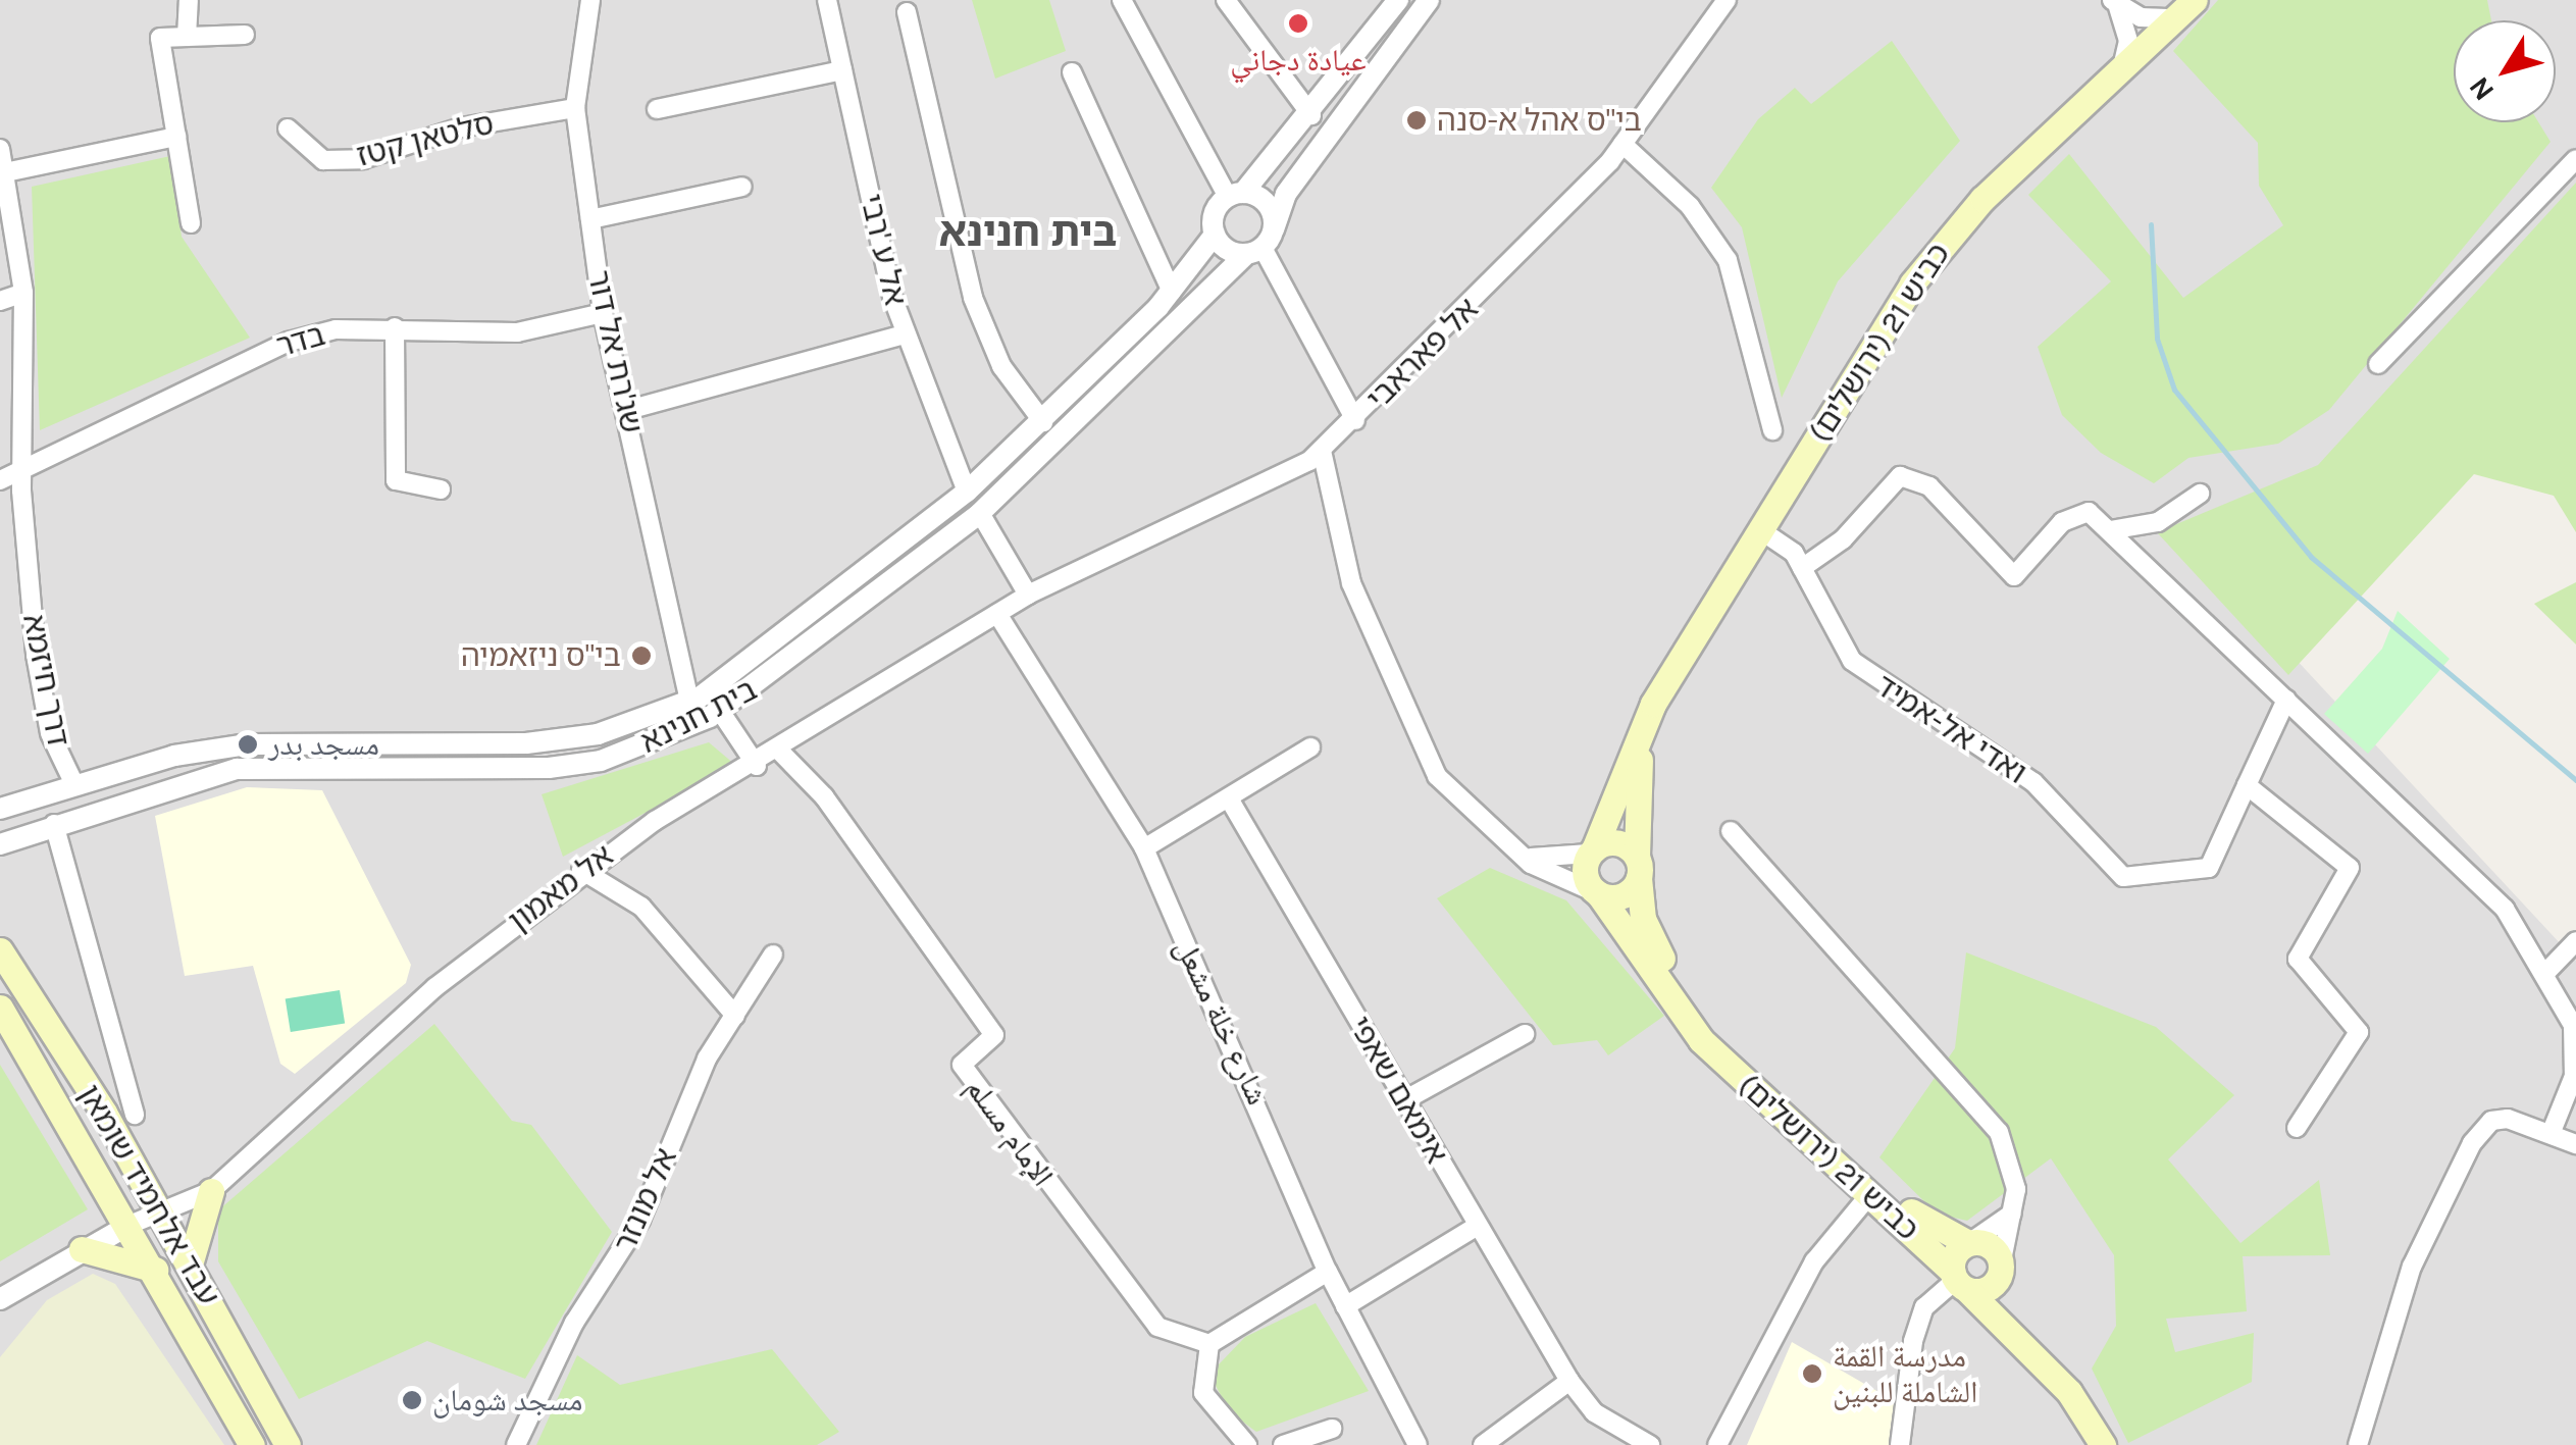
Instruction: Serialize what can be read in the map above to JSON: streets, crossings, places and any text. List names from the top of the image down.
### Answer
{
  "streets": {
    "main road": ["כביש 21 (ירושלים)", "עבד אלחמיד שומאן"],
    "street": [
      "סלטאן קטז",
      "אל ע 'רבי",
      "בדר",
      "שג'רת אל דור",
      "אל פאראבי",
      "דרך חיזמא",
      "בית חנינא",
      "ואדי אל-אמיד",
      "אל מאמון",
      "شارع خلة مشعل",
      "אימאם שאפי",
      "الإمام مسلم",
      "אל מונזר"
    ]
  },
  "crossings": [
    ["סלטאן קטז", "שג'רת אל דור"],
    ["אל ע 'רבי", "בית חנינא"],
    ["בדר", "שג'רת אל דור"],
    ["בדר", "דרך חיזמא"],
    ["כביש 21 (ירושלים)", "ואדי אל-אמיד"],
    ["שג'רת אל דור", "בית חנינא"],
    ["אל פאראבי", "אל מאמון"],
    ["דרך חיזמא", "בית חנינא"],
    ["אל מאמון", "شارع خلة مشعل"],
    ["אל מאמון", "الإمام مسلم"],
    ["אל מאמון", "עבד אלחמיד שומאן"]
  ],
  "districts": ["בית חנינא"],
  "places": [
    "عيادة دجاني",
    "בי\"ס אהל א-סנה",
    "בי\"ס ניזאמיה",
    "مسجد بدر",
    "مدرسة القمة الشاملة للبنين",
    "مسجد شومان"
  ],
  "north": "bottom left"
}
